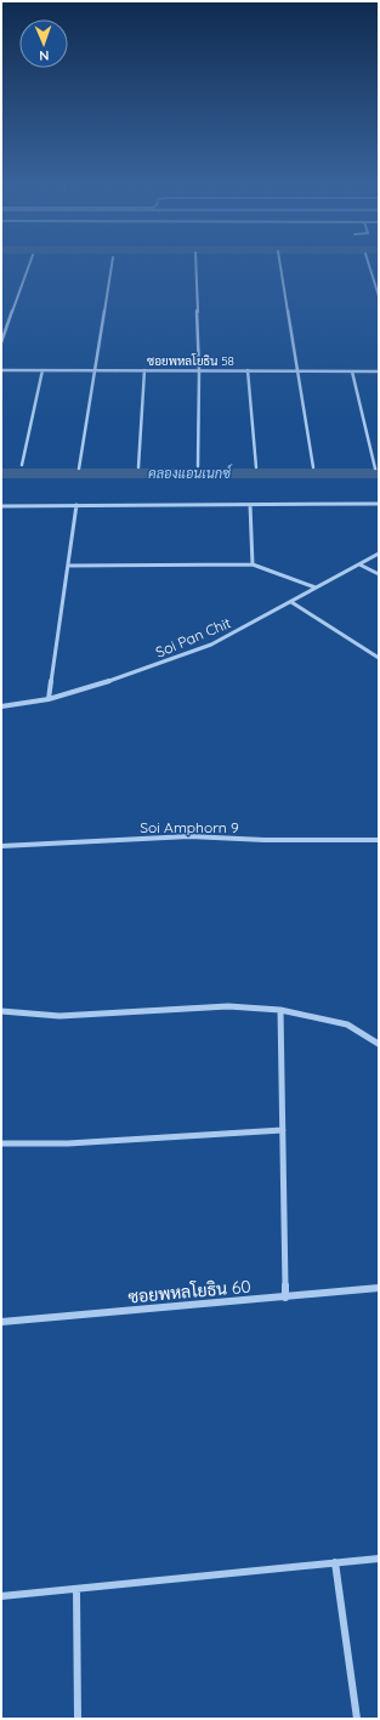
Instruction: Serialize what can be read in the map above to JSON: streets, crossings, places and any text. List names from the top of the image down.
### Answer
{
  "streets": {
    "street": [
      "ซอยพหลโยธิน 58",
      "Soi Pan Chit",
      "Soi Amphorn 9",
      "ซอยพหลโยธิน 60"
    ]
  },
  "water": ["คลองแอนเนกซ์"],
  "north": "bottom"
}
